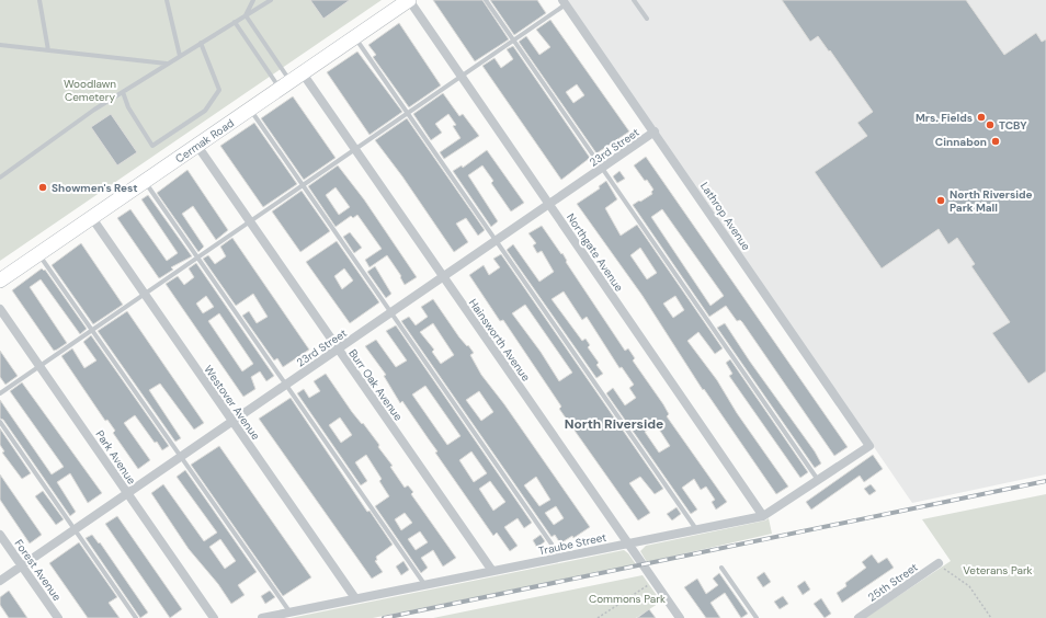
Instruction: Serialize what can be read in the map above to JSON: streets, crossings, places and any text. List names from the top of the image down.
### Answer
{
  "streets": {
    "main road": ["Cermak Road"],
    "street": [
      "23rd Street",
      "Lathrop Avenue",
      "Northgate Avenue",
      "Hainsworth Avenue",
      "Burr Oak Avenue",
      "Westover Avenue",
      "Park Avenue",
      "Traube Street",
      "Forest Avenue",
      "25th Street"
    ]
  },
  "crossings": [
    ["Cermak Road", "Northgate Avenue"],
    ["Cermak Road", "Hainsworth Avenue"],
    ["Cermak Road", "Burr Oak Avenue"],
    ["Cermak Road", "Westover Avenue"],
    ["23rd Street", "Lathrop Avenue"],
    ["23rd Street", "Northgate Avenue"],
    ["23rd Street", "Hainsworth Avenue"],
    ["23rd Street", "Burr Oak Avenue"],
    ["23rd Street", "Westover Avenue"],
    ["23rd Street", "Park Avenue"],
    ["23rd Street", "Forest Avenue"],
    ["Lathrop Avenue", "Traube Street"],
    ["Northgate Avenue", "Traube Street"],
    ["Hainsworth Avenue", "Traube Street"],
    ["Burr Oak Avenue", "Traube Street"],
    ["Westover Avenue", "Traube Street"]
  ],
  "districts": ["North Riverside"],
  "parks": ["Woodlawn Cemetery", "Veterans Park", "Commons Park"],
  "places": [
    "Mrs. Fields",
    "TCBY",
    "Cinnabon",
    "Showmen's Rest",
    "North Riverside Park Mall"
  ]
}
